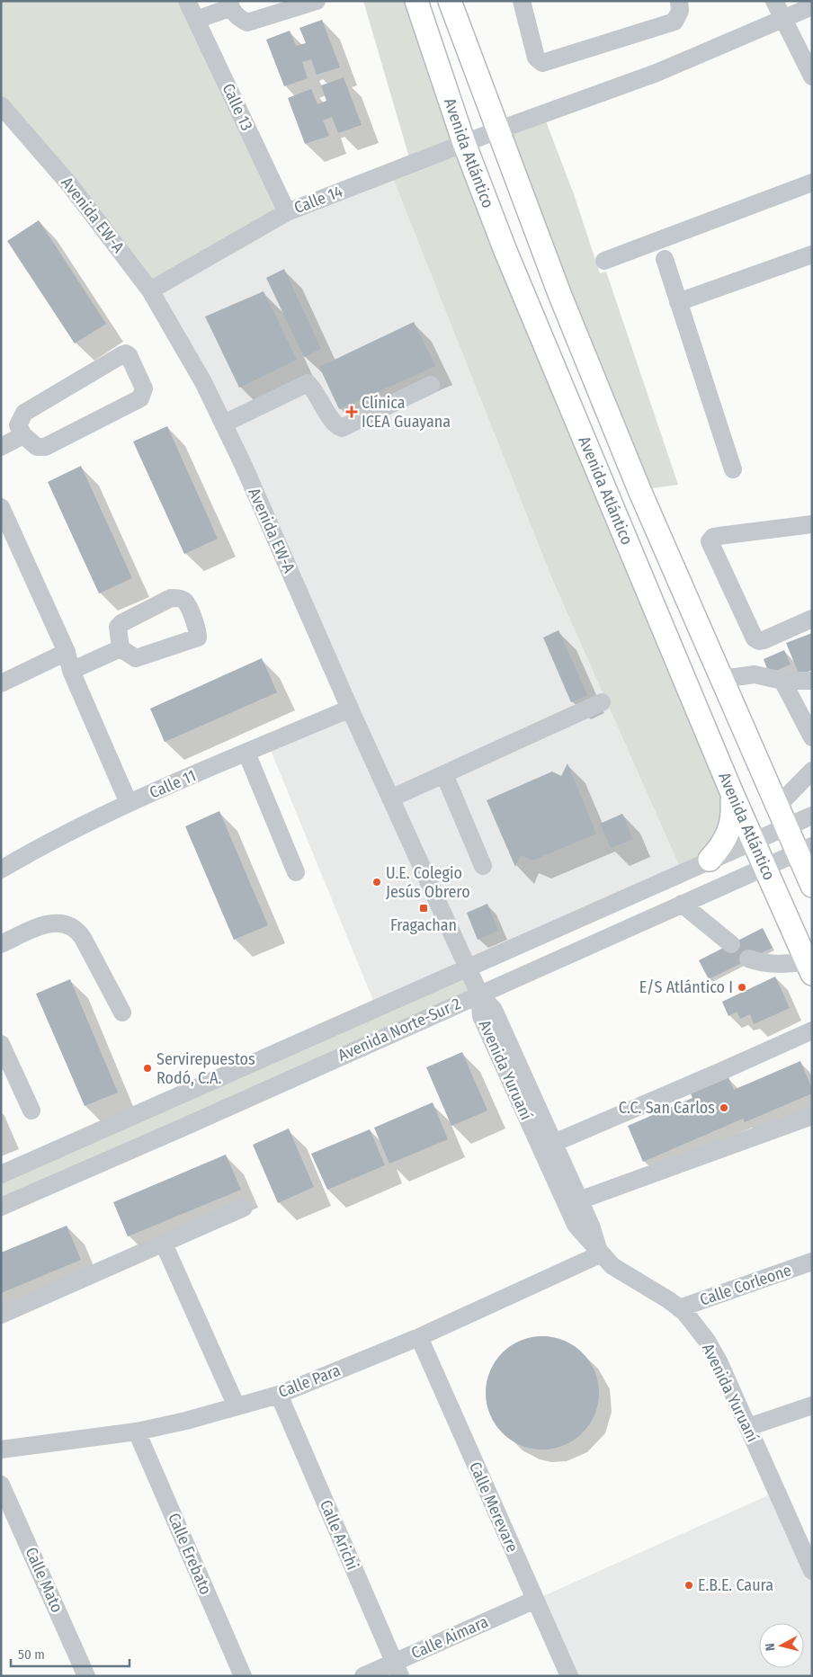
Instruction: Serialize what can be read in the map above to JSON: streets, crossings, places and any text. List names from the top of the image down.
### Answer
{
  "streets": {
    "main road": ["Avenida Atlántico"],
    "street": [
      "Calle 13",
      "Calle 14",
      "Avenida EW-A",
      "Calle 11",
      "Avenida Norte-Sur 2",
      "Avenida Yuruaní",
      "Calle Corleone",
      "Calle Para",
      "Calle Merevare",
      "Calle Arichi",
      "Calle Erebato",
      "Calle Mato",
      "Calle Aimara"
    ]
  },
  "crossings": [
    ["Calle 13", "Calle 14"],
    ["Avenida Atlántico", "Calle 14"],
    ["Avenida Atlántico", "Avenida Norte-Sur 2"],
    ["Calle 14", "Avenida EW-A"],
    ["Avenida EW-A", "Calle 11"],
    ["Avenida EW-A", "Avenida Norte-Sur 2"],
    ["Avenida EW-A", "Avenida Yuruaní"],
    ["Avenida Norte-Sur 2", "Avenida Yuruaní"],
    ["Avenida Yuruaní", "Calle Corleone"],
    ["Avenida Yuruaní", "Calle Para"],
    ["Calle Para", "Calle Merevare"],
    ["Calle Para", "Calle Arichi"],
    ["Calle Para", "Calle Erebato"],
    ["Calle Merevare", "Calle Aimara"],
    ["Calle Arichi", "Calle Aimara"]
  ],
  "places": {
    "health": ["Clínica ICEA Guayana"],
    "other": [
      "U.E. Colegio Jesús Obrero",
      "E/S Atlántico I",
      "Servirepuestos Rodó, C.A.",
      "C.C. San Carlos",
      "E.B.E. Caura"
    ],
    "transit": ["Fragachan"]
  },
  "scale_bar": "50 m",
  "north": "left"
}
